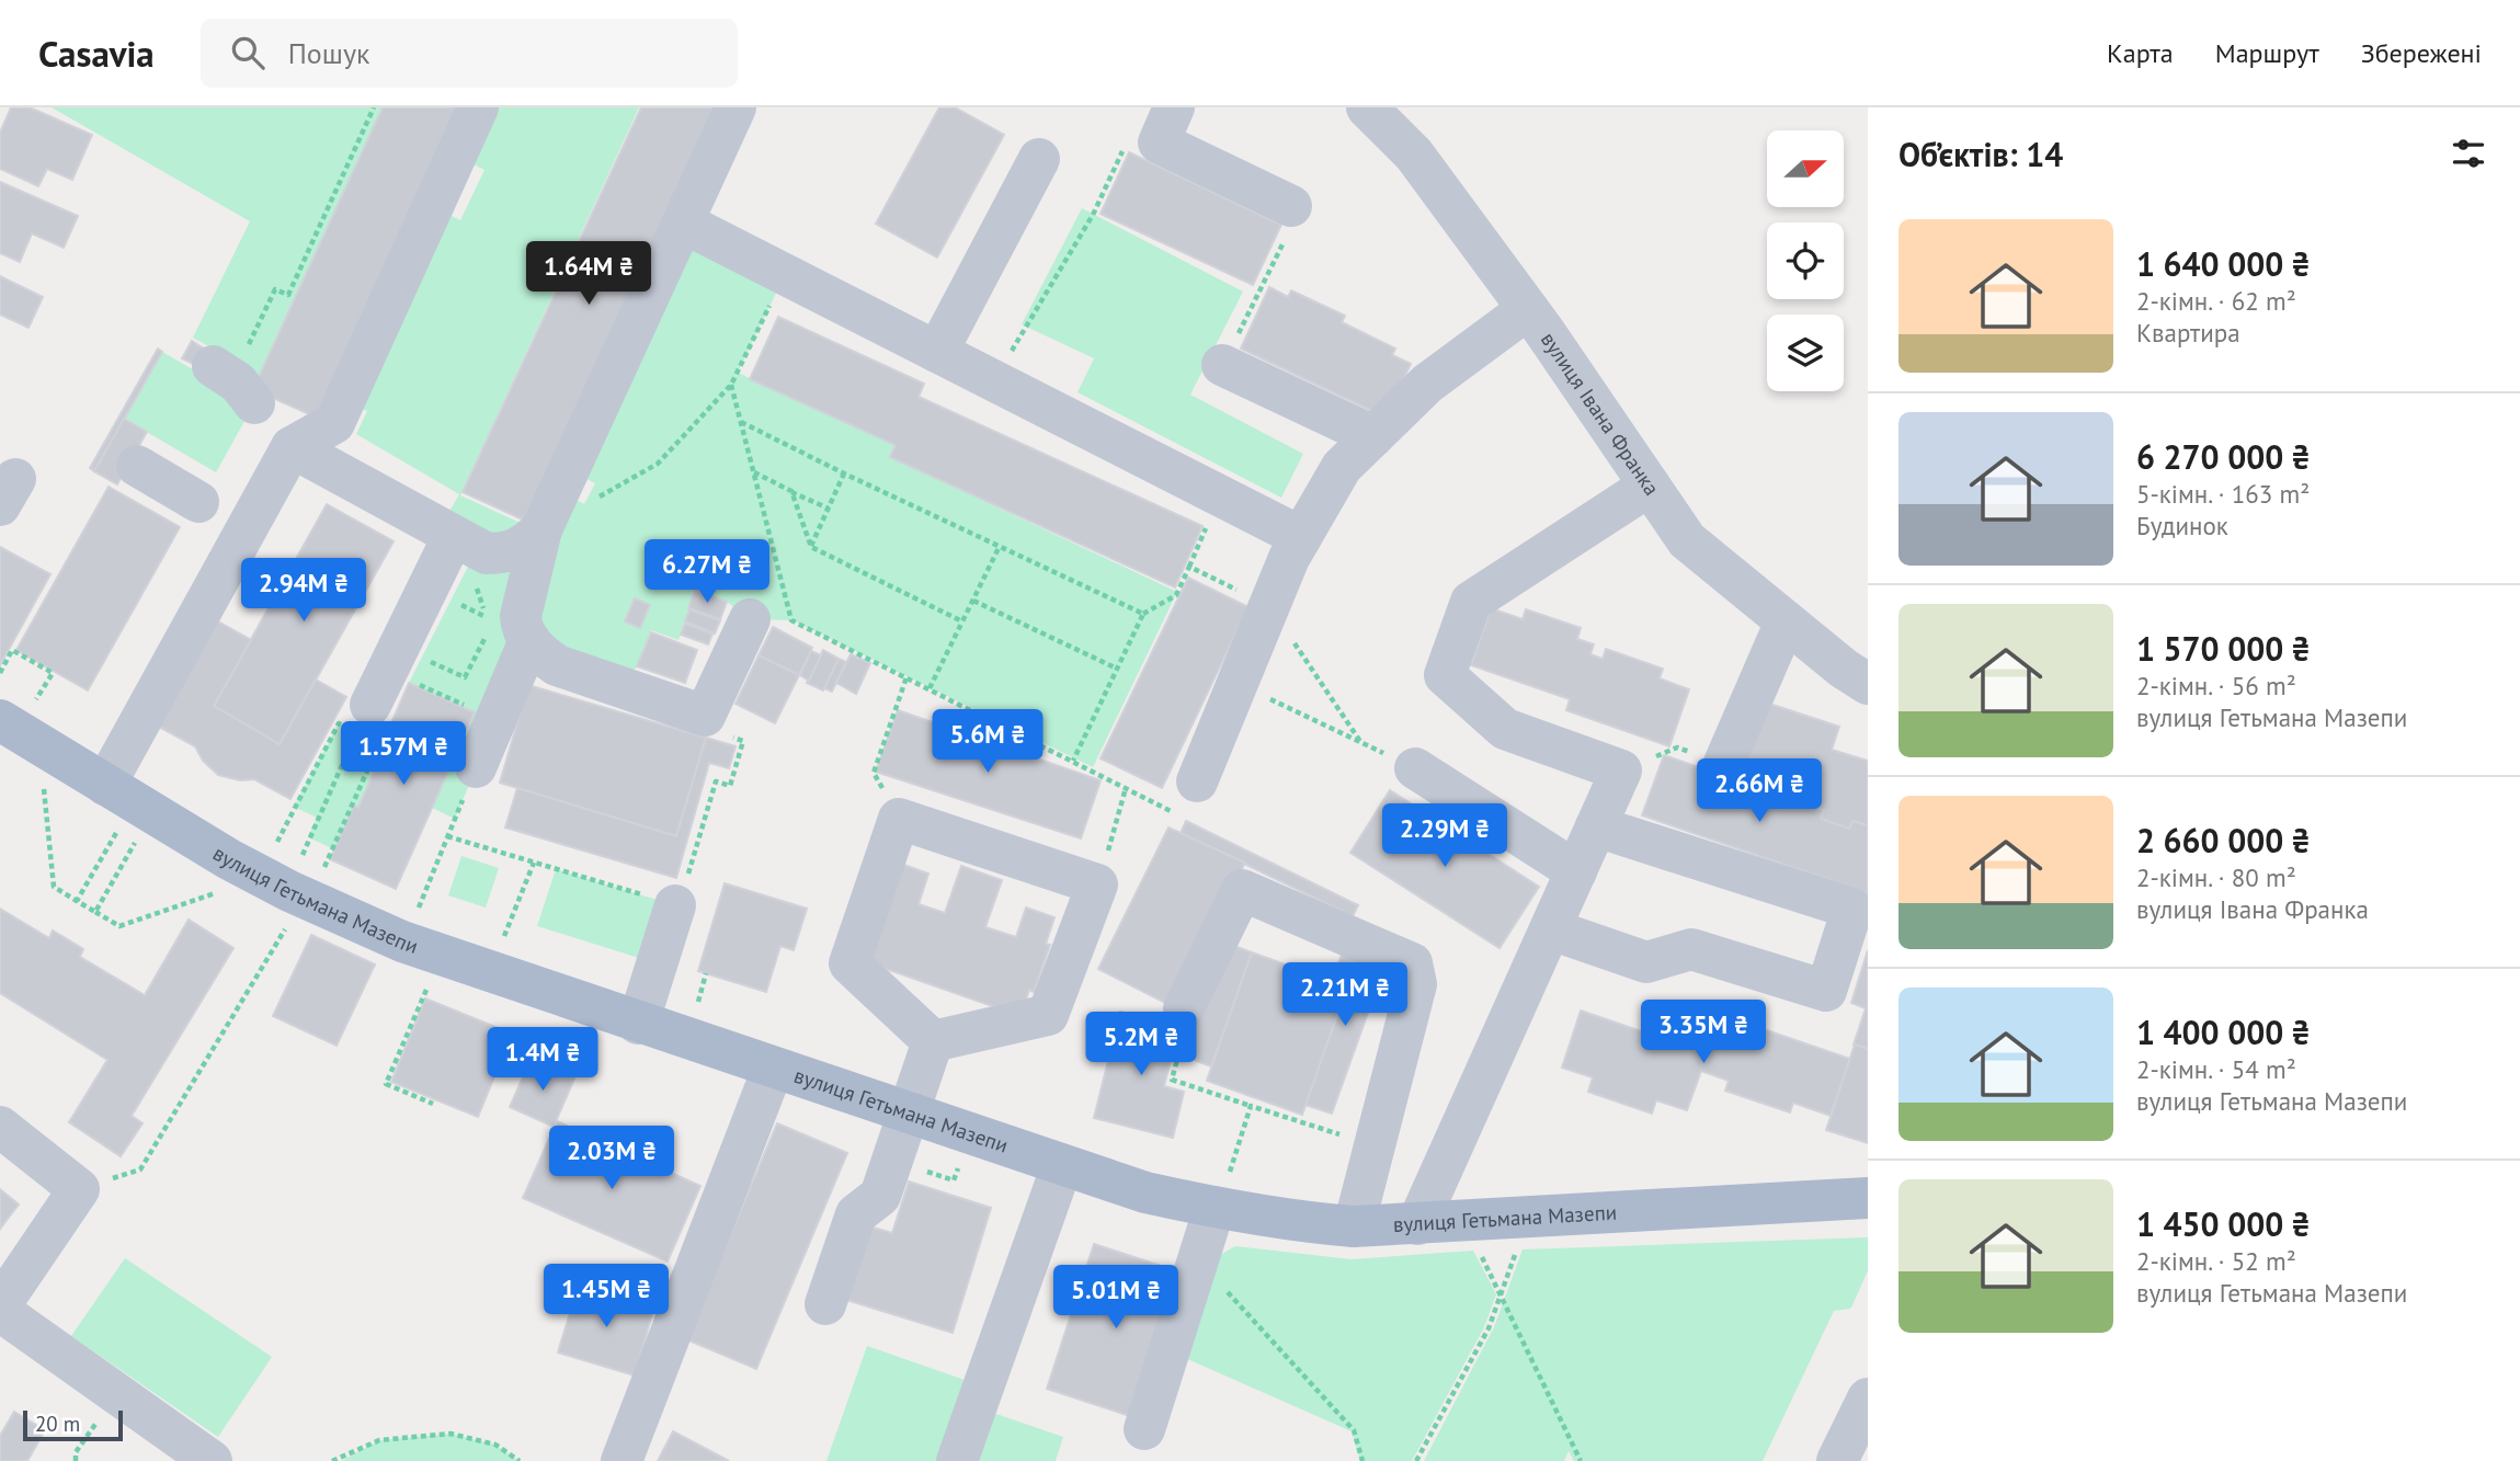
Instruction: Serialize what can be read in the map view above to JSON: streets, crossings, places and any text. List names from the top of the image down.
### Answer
{
  "streets": {
    "main road": ["вулиця Гетьмана Мазепи"],
    "street": ["вулиця Івана Франка"]
  },
  "scale_bar": "20 m",
  "north": "right",
  "page": {
    "header": "Casavia",
    "search": "Пошук",
    "nav": ["Карта", "Маршрут", "Збережені"],
    "heading": "Об’єктів: 14",
    "list": [
      {
        "name": "1 640 000 ₴",
        "note": "2-кімн. · 62 m² · Квартира"
      },
      {
        "name": "6 270 000 ₴",
        "note": "5-кімн. · 163 m² · Будинок"
      },
      {
        "name": "1 570 000 ₴",
        "note": "2-кімн. · 56 m² · вулиця Гетьмана Мазепи"
      },
      {
        "name": "2 660 000 ₴",
        "note": "2-кімн. · 80 m² · вулиця Івана Франка"
      },
      {
        "name": "1 400 000 ₴",
        "note": "2-кімн. · 54 m² · вулиця Гетьмана Мазепи"
      },
      {
        "name": "1 450 000 ₴",
        "note": "2-кімн. · 52 m² · вулиця Гетьмана Мазепи"
      }
    ],
    "price": [
      "1.64M ₴",
      "6.27M ₴",
      "2.94M ₴",
      "5.6M ₴",
      "1.57M ₴",
      "2.66M ₴",
      "2.29M ₴",
      "2.21M ₴",
      "3.35M ₴",
      "5.2M ₴",
      "1.4M ₴",
      "2.03M ₴",
      "1.45M ₴",
      "5.01M ₴"
    ],
    "scale": "20 m"
  }
}
